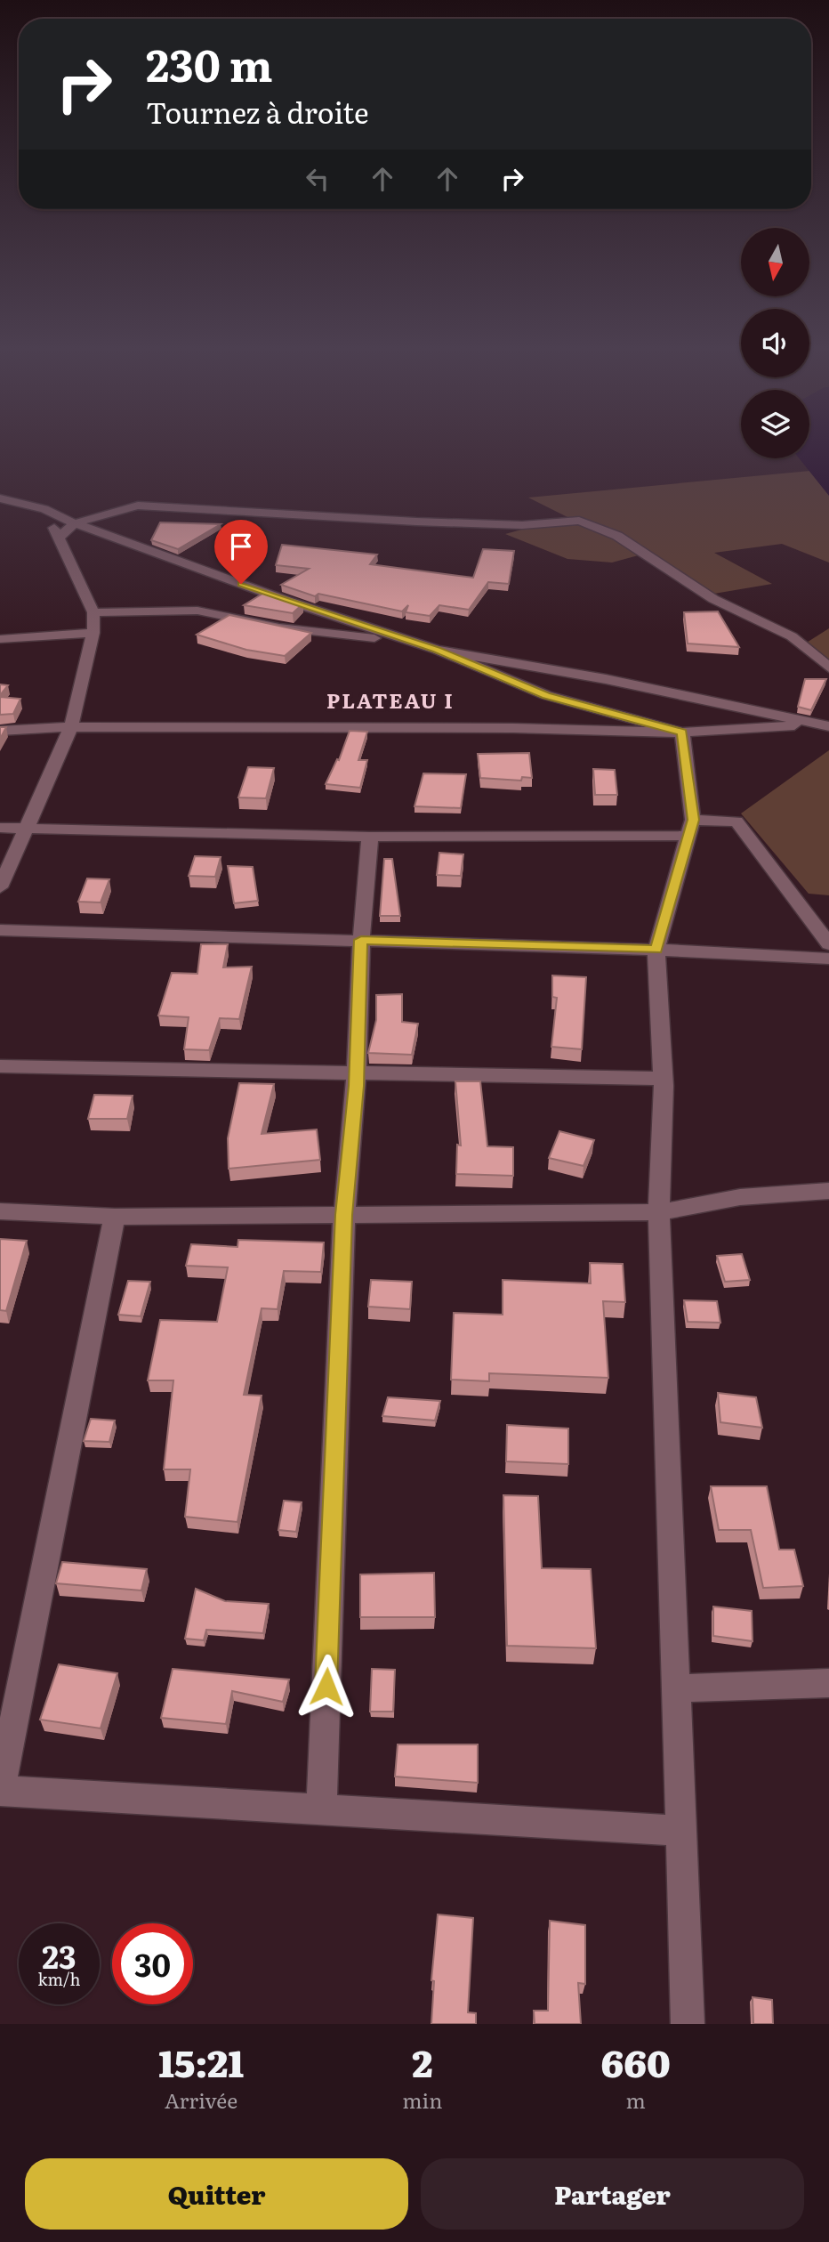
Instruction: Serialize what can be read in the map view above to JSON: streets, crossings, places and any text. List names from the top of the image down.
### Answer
{
  "districts": ["PLATEAU I"],
  "north": "bottom",
  "page": {
    "turn": ["230 m", "Tournez à droite"],
    "speed": "23 km/h",
    "limit": "30",
    "eta": [
      "15:21",
      "Arrivée",
      "2",
      "min",
      "660",
      "m"
    ],
    "buttons": ["Quitter", "Partager"]
  }
}
